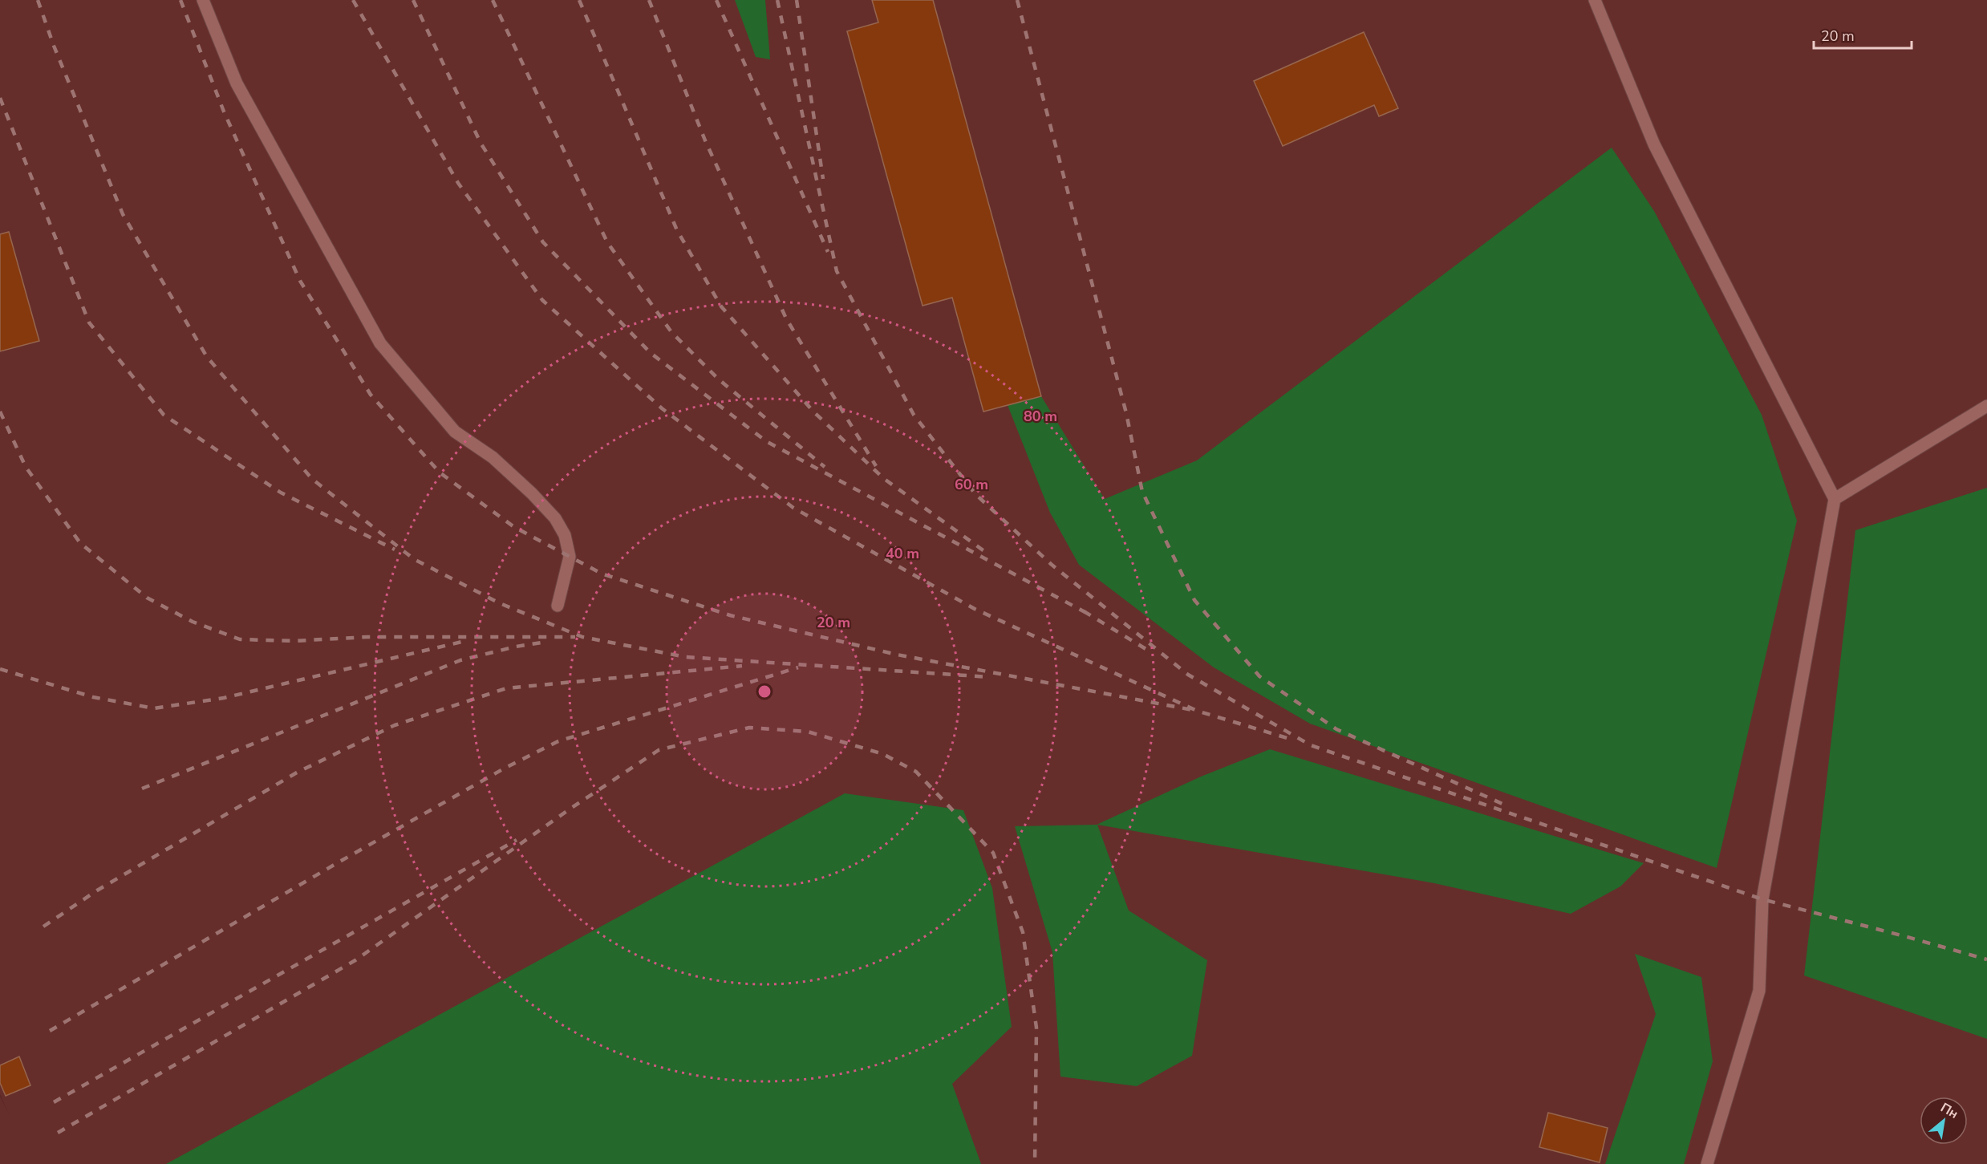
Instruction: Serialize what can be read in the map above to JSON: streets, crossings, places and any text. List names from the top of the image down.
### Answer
{
  "scale_bar": "20 m",
  "north": "top right",
  "rings": [
    "80 m",
    "60 m",
    "40 m",
    "20 m"
  ]
}
